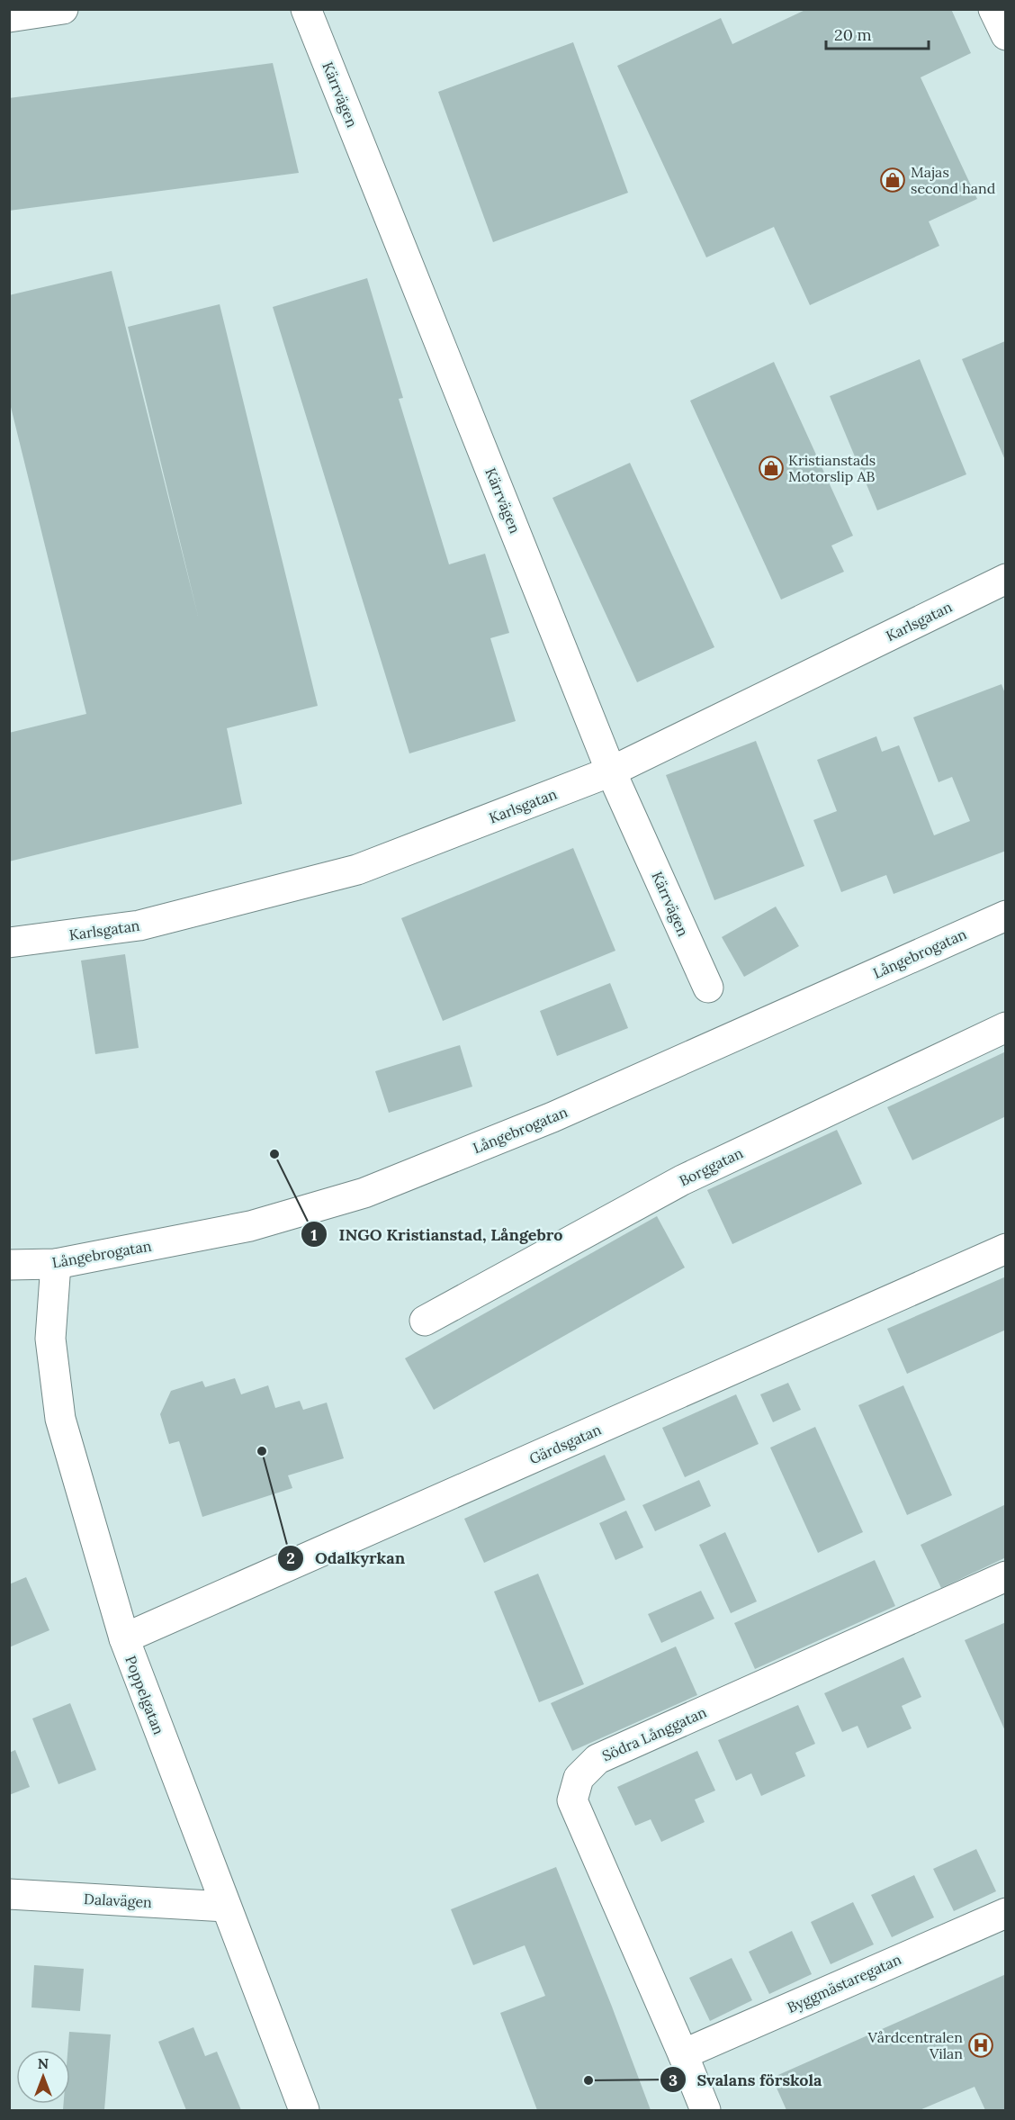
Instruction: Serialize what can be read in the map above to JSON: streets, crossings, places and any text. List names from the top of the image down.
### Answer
{
  "streets": {
    "street": [
      "Kärrvägen",
      "Karlsgatan",
      "Långebrogatan",
      "Borggatan",
      "Gärdsgatan",
      "Poppelgatan",
      "Södra Långgatan",
      "Dalavägen",
      "Byggmästaregatan"
    ]
  },
  "crossings": [
    ["Kärrvägen", "Karlsgatan"],
    ["Långebrogatan", "Poppelgatan"],
    ["Gärdsgatan", "Poppelgatan"],
    ["Poppelgatan", "Dalavägen"],
    ["Södra Långgatan", "Byggmästaregatan"]
  ],
  "places": {
    "shop": ["Majas second hand", "Kristianstads Motorslip AB"],
    "other": ["INGO Kristianstad, Långebro", "Odalkyrkan", "Svalans förskola"],
    "hospital": ["Vårdcentralen Vilan"]
  },
  "scale_bar": "20 m",
  "north": "top"
}
